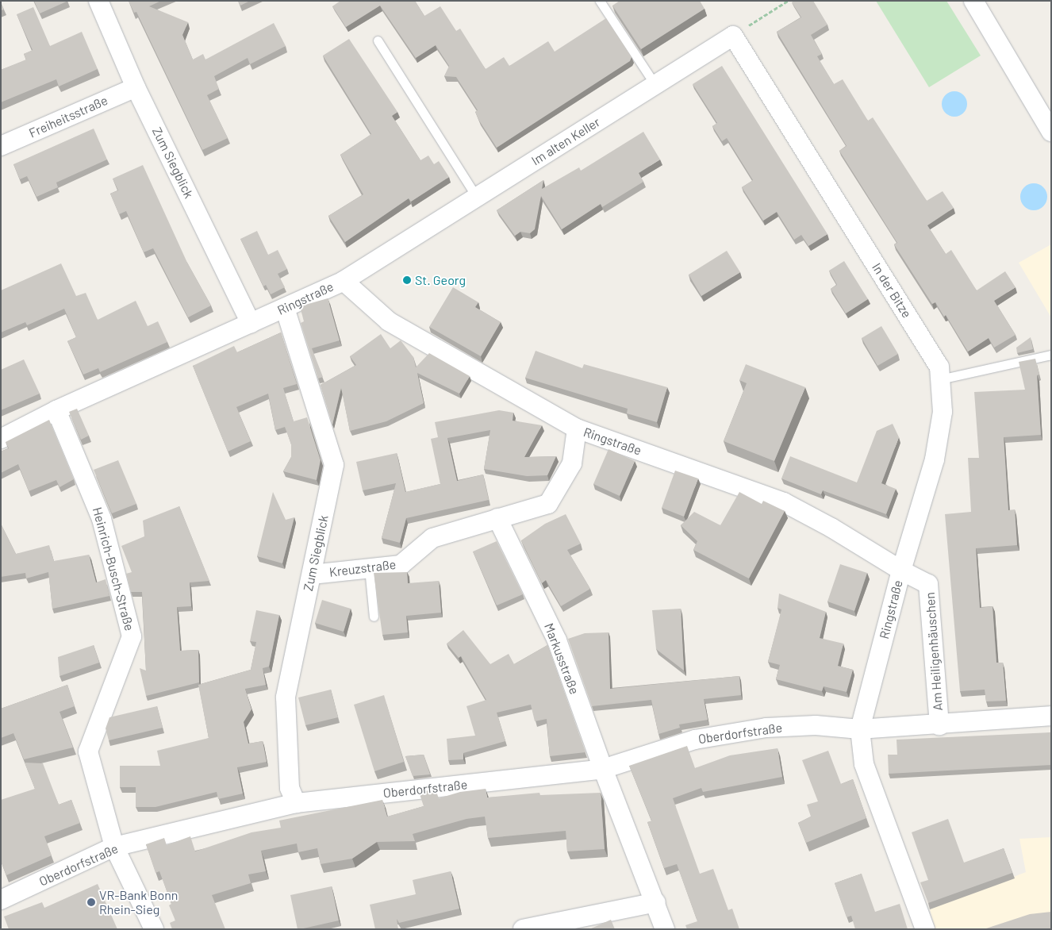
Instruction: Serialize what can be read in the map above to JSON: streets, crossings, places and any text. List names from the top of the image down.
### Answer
{
  "streets": {
    "street": [
      "Freiheitsstraße",
      "Im alten Keller",
      "Zum Siegblick",
      "In der Bitze",
      "Ringstraße",
      "Kreuzstraße",
      "Heinrich-Busch-Straße",
      "Am Heiligenhäuschen",
      "Markusstraße",
      "Oberdorfstraße"
    ]
  },
  "crossings": [
    ["Freiheitsstraße", "Zum Siegblick"],
    ["Im alten Keller", "In der Bitze"],
    ["Im alten Keller", "Ringstraße"],
    ["Zum Siegblick", "Ringstraße"],
    ["Zum Siegblick", "Kreuzstraße"],
    ["Zum Siegblick", "Oberdorfstraße"],
    ["In der Bitze", "Ringstraße"],
    ["In der Bitze", "Am Heiligenhäuschen"],
    ["Ringstraße", "Heinrich-Busch-Straße"],
    ["Ringstraße", "Am Heiligenhäuschen"],
    ["Ringstraße", "Oberdorfstraße"],
    ["Kreuzstraße", "Markusstraße"],
    ["Heinrich-Busch-Straße", "Oberdorfstraße"],
    ["Am Heiligenhäuschen", "Oberdorfstraße"],
    ["Markusstraße", "Oberdorfstraße"]
  ],
  "places": ["St. Georg", "VR-Bank Bonn Rhein-Sieg"]
}
